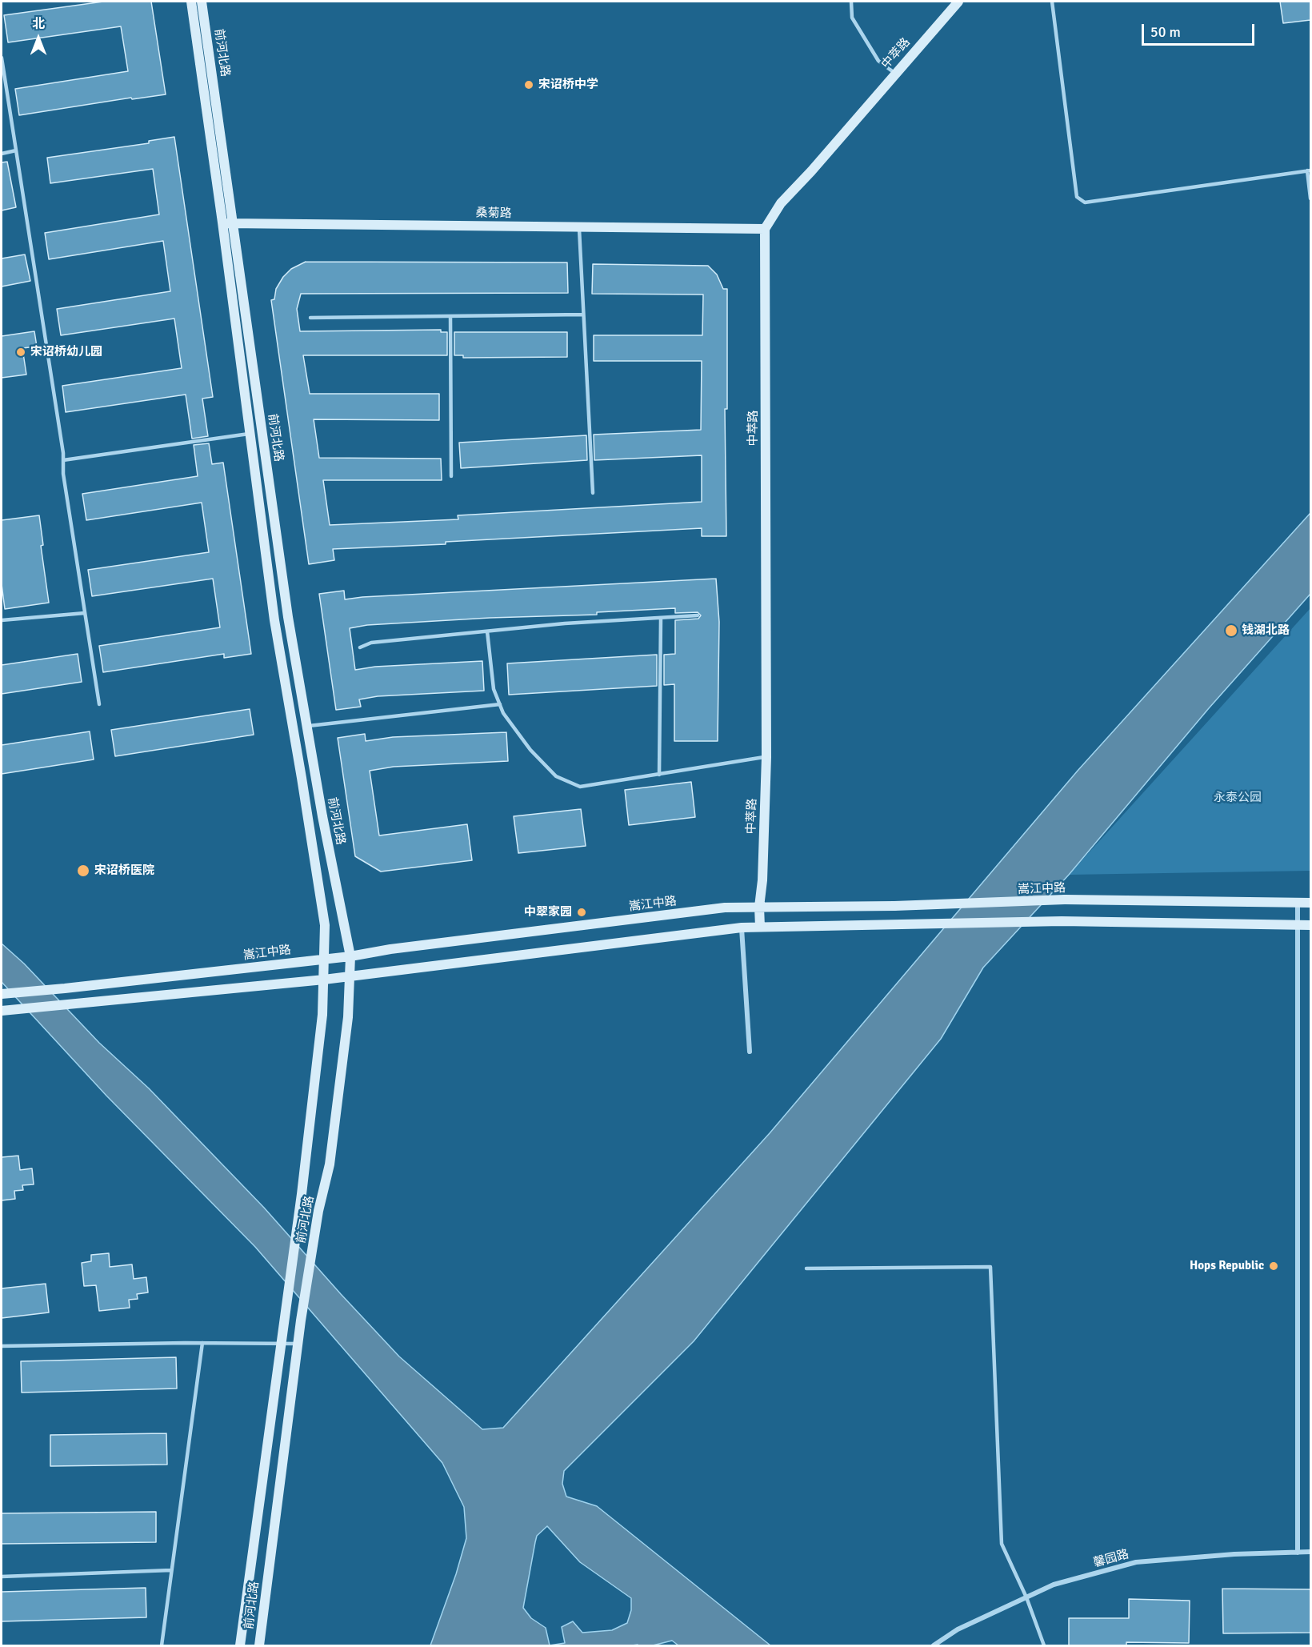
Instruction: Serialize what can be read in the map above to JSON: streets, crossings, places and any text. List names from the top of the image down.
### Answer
{
  "streets": {
    "main road": [
      "前河北路",
      "中萃路",
      "桑菊路",
      "嵩江中路"
    ],
    "street": ["馨园路"]
  },
  "crossings": [
    ["前河北路", "桑菊路"],
    ["前河北路", "嵩江中路"],
    ["中萃路", "桑菊路"],
    ["中萃路", "嵩江中路"]
  ],
  "parks": ["永泰公园"],
  "places": [
    "宋诏桥中学",
    "宋诏桥幼儿园",
    "钱湖北路",
    "宋诏桥医院",
    "中翠家园",
    "Hops Republic"
  ],
  "scale_bar": "50 m",
  "north": "top"
}
